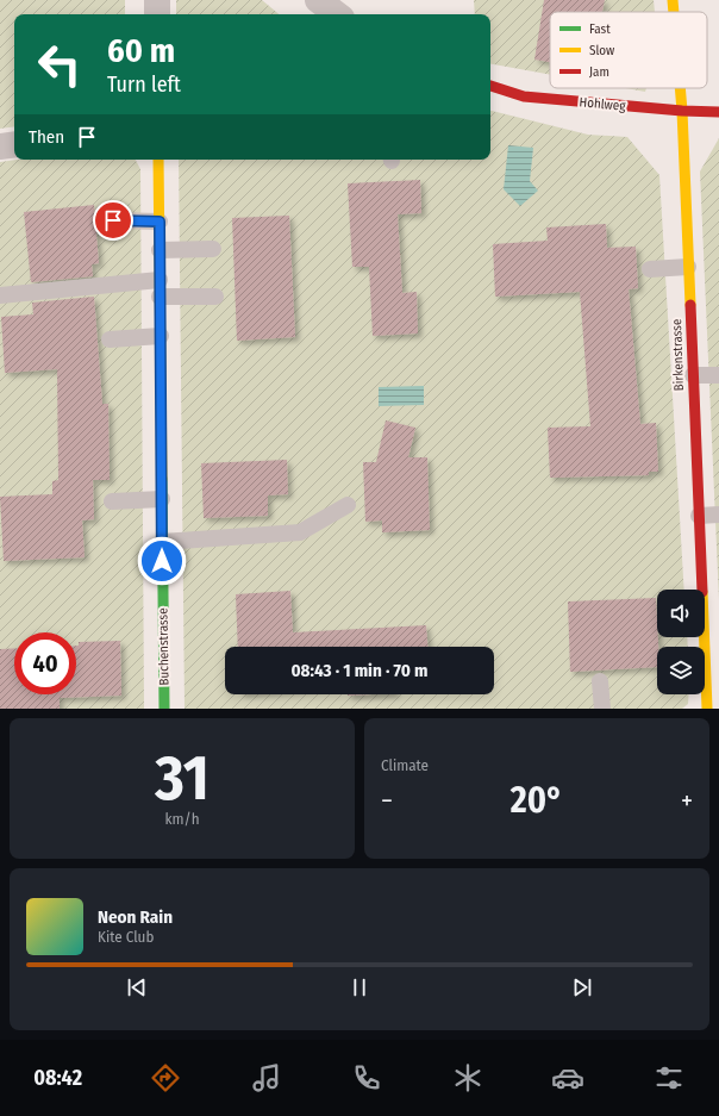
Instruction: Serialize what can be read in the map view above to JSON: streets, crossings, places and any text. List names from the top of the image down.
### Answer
{
  "streets": {
    "street": ["Hohlweg", "Birkenstrasse", "Buchenstrasse"]
  },
  "crossings": [
    ["Hohlweg", "Birkenstrasse"]
  ],
  "legend": ["Fast", "Slow", "Jam"],
  "page": {
    "turn": ["60 m", "Turn left"],
    "then": "Then",
    "limit": "40",
    "trip": "08:43 · 1 min · 70 m",
    "tile": [
      ["31", "km/h"],
      "Climate"
    ],
    "heat": ["−", "20°", "+"],
    "song": ["Neon Rain", "Kite Club"],
    "tabs": "08:42"
  }
}
